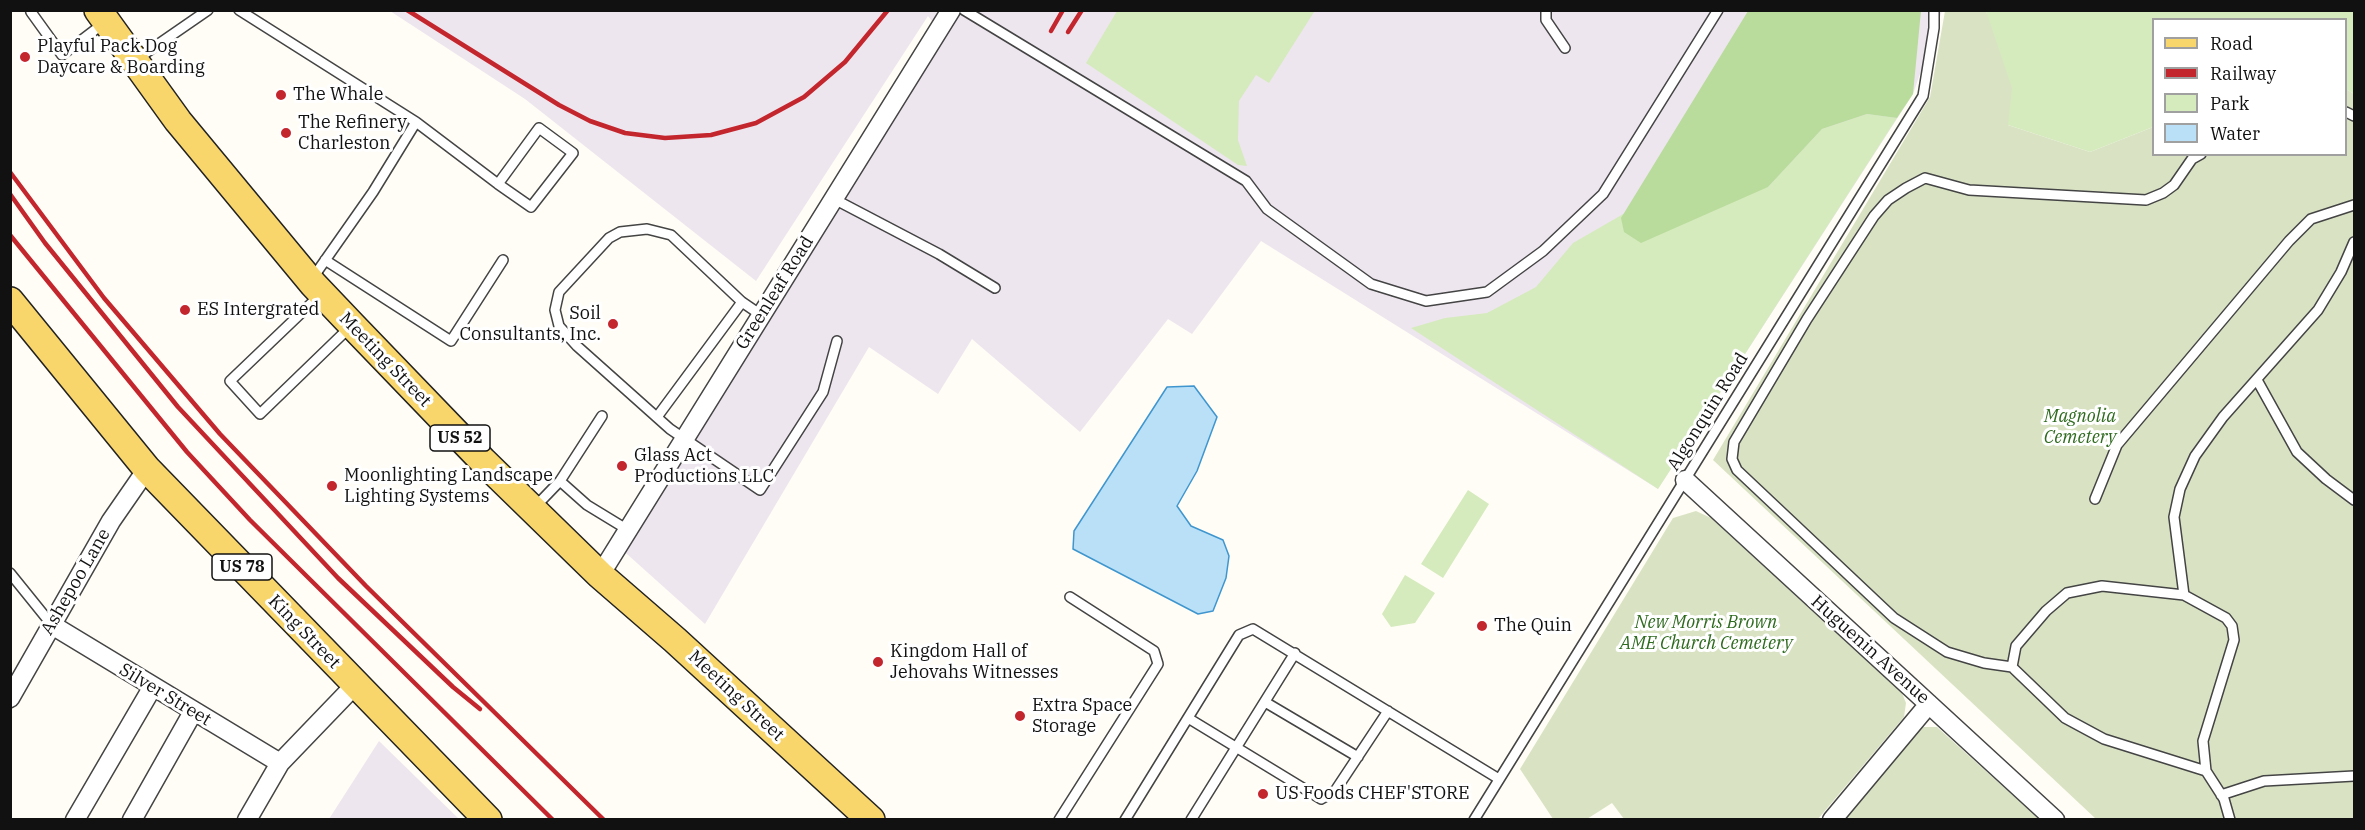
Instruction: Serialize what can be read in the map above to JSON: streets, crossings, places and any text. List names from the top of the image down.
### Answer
{
  "streets": {
    "main road": [
      "Meeting Street",
      "US 52",
      "US 78",
      "King Street"
    ],
    "street": [
      "Greenleaf Road",
      "Ashepoo Lane",
      "Huguenin Avenue",
      "Silver Street"
    ],
    "lane": ["Algonquin Road"]
  },
  "crossings": [
    ["Greenleaf Road", "Meeting Street"],
    ["Algonquin Road", "Huguenin Avenue"],
    ["Ashepoo Lane", "King Street"],
    ["Ashepoo Lane", "Silver Street"]
  ],
  "parks": ["Magnolia Cemetery", "New Morris Brown AME Church Cemetery"],
  "places": [
    "Playful Pack Dog Daycare & Boarding",
    "The Whale",
    "The Refinery Charleston",
    "ES Intergrated",
    "Soil Consultants, Inc.",
    "Glass Act Productions LLC",
    "Moonlighting Landscape Lighting Systems",
    "The Quin",
    "Kingdom Hall of Jehovahs Witnesses",
    "Extra Space Storage",
    "US Foods CHEF'STORE"
  ],
  "legend": [
    "Road",
    "Railway",
    "Park",
    "Water"
  ]
}
